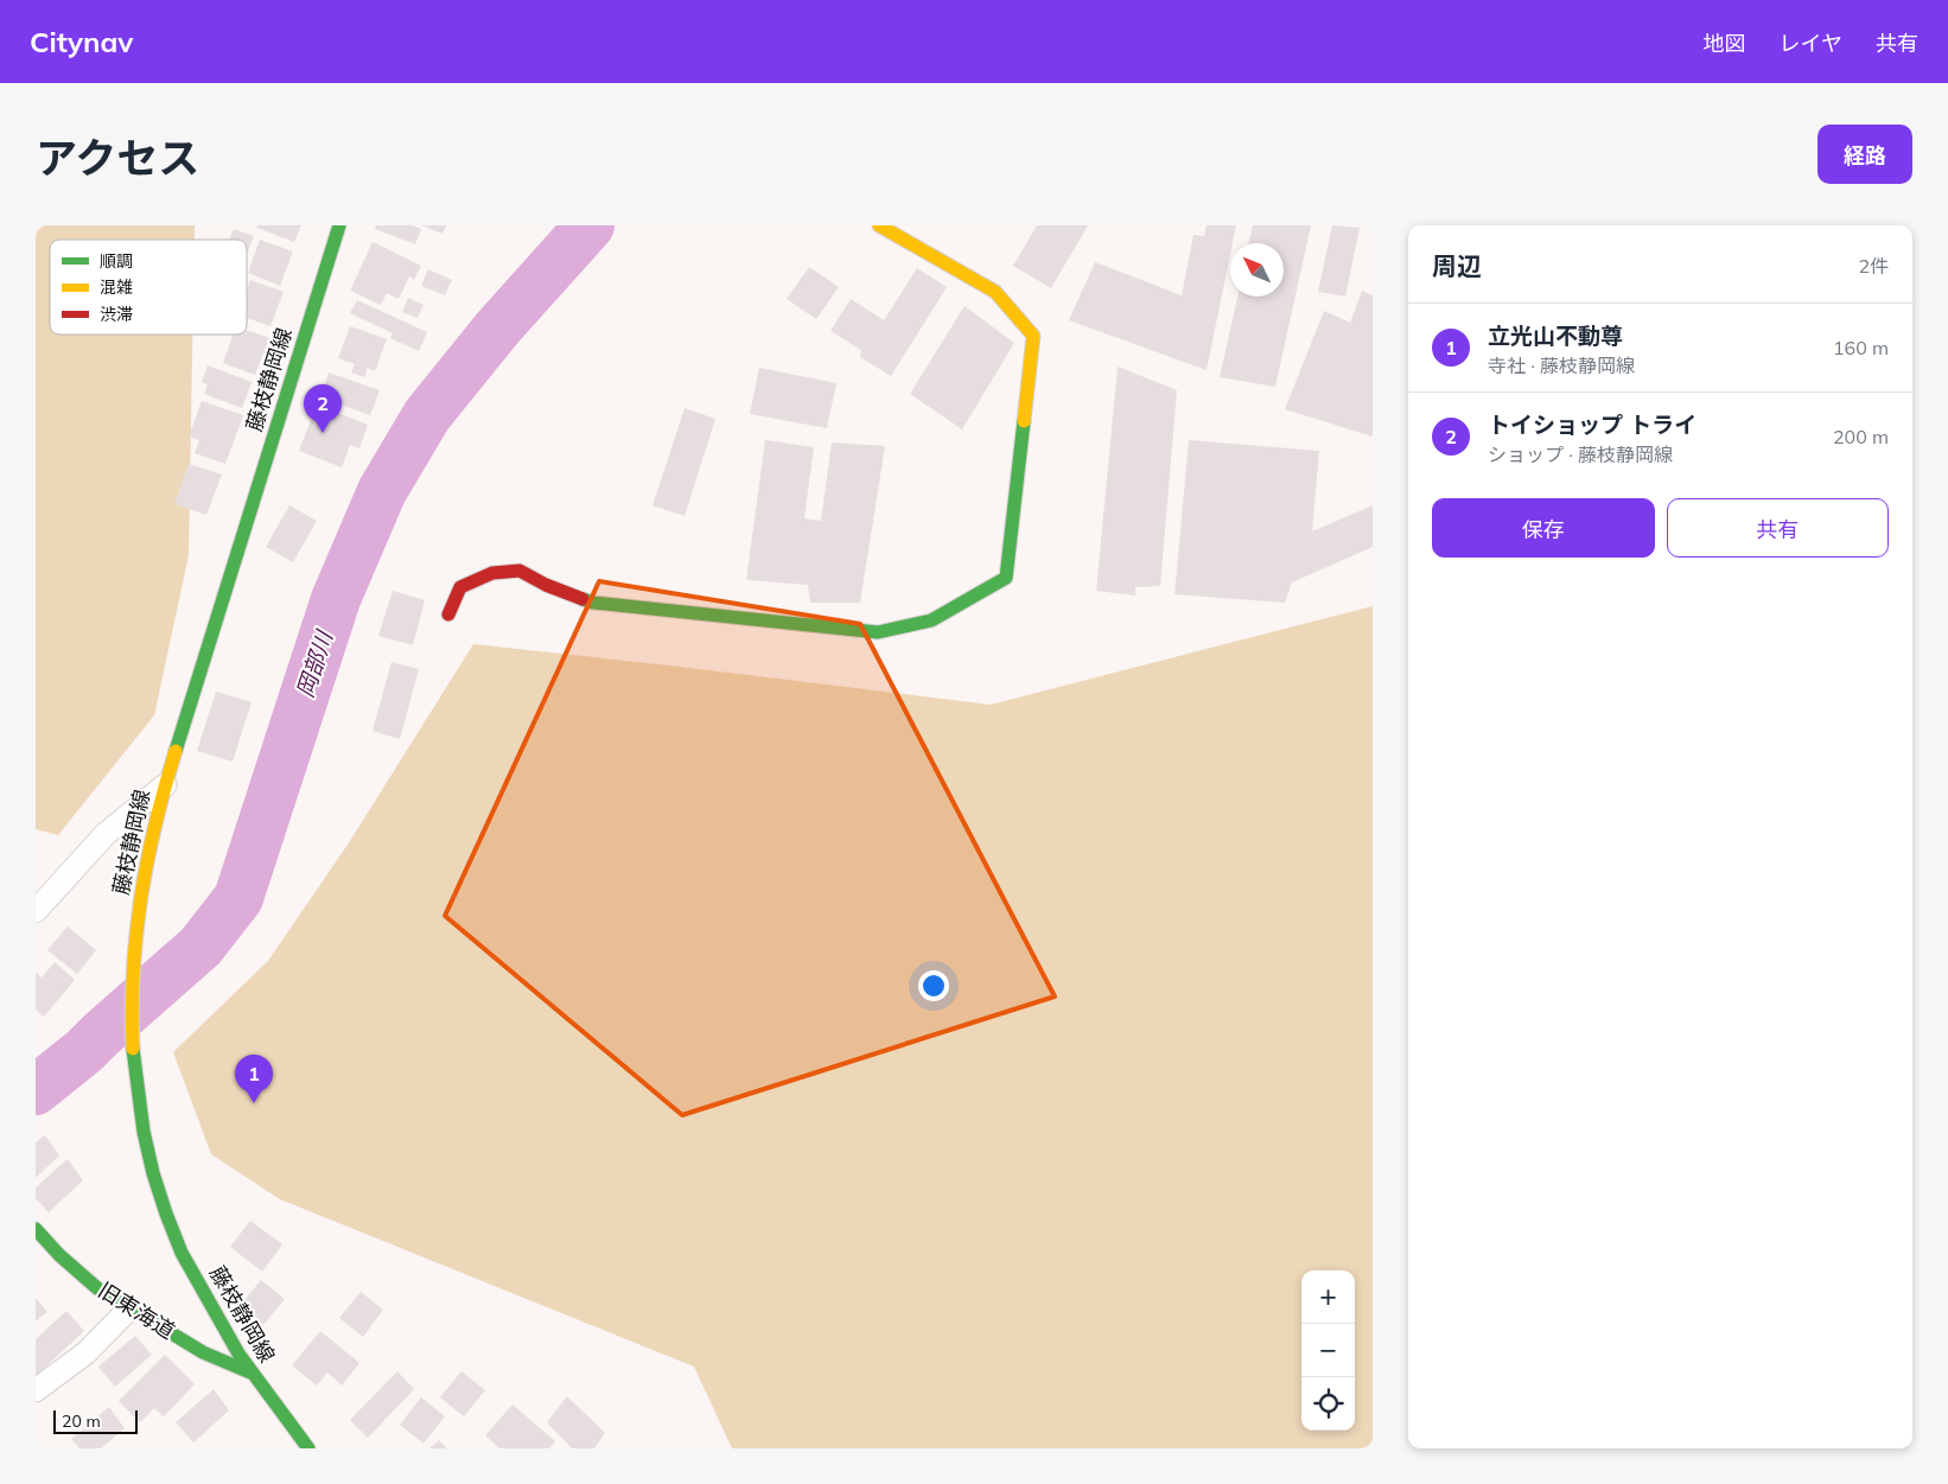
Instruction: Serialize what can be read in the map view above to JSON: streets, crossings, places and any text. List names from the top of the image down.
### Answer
{
  "streets": {
    "main road": ["藤枝静岡線", "旧東海道"]
  },
  "crossings": [
    ["藤枝静岡線", "旧東海道"]
  ],
  "water": ["岡部川"],
  "legend": ["順調", "混雑", "渋滞"],
  "scale_bar": "20 m",
  "north": "top left",
  "page": {
    "header": "Citynav",
    "nav": ["地図", "レイヤ", "共有"],
    "title": "アクセス",
    "buttons": [
      "経路",
      ["保存", "共有"]
    ],
    "heading": ["周辺", "2件"],
    "list": [
      {
        "mark": "1",
        "name": "立光山不動尊",
        "note": "寺社 · 藤枝静岡線",
        "value": "160 m"
      },
      {
        "mark": "2",
        "name": "トイショップ トライ",
        "note": "ショップ · 藤枝静岡線",
        "value": "200 m"
      }
    ],
    "pins": ["2", "1"],
    "map_buttons": ["+", "−"],
    "scale": "20 m"
  }
}
